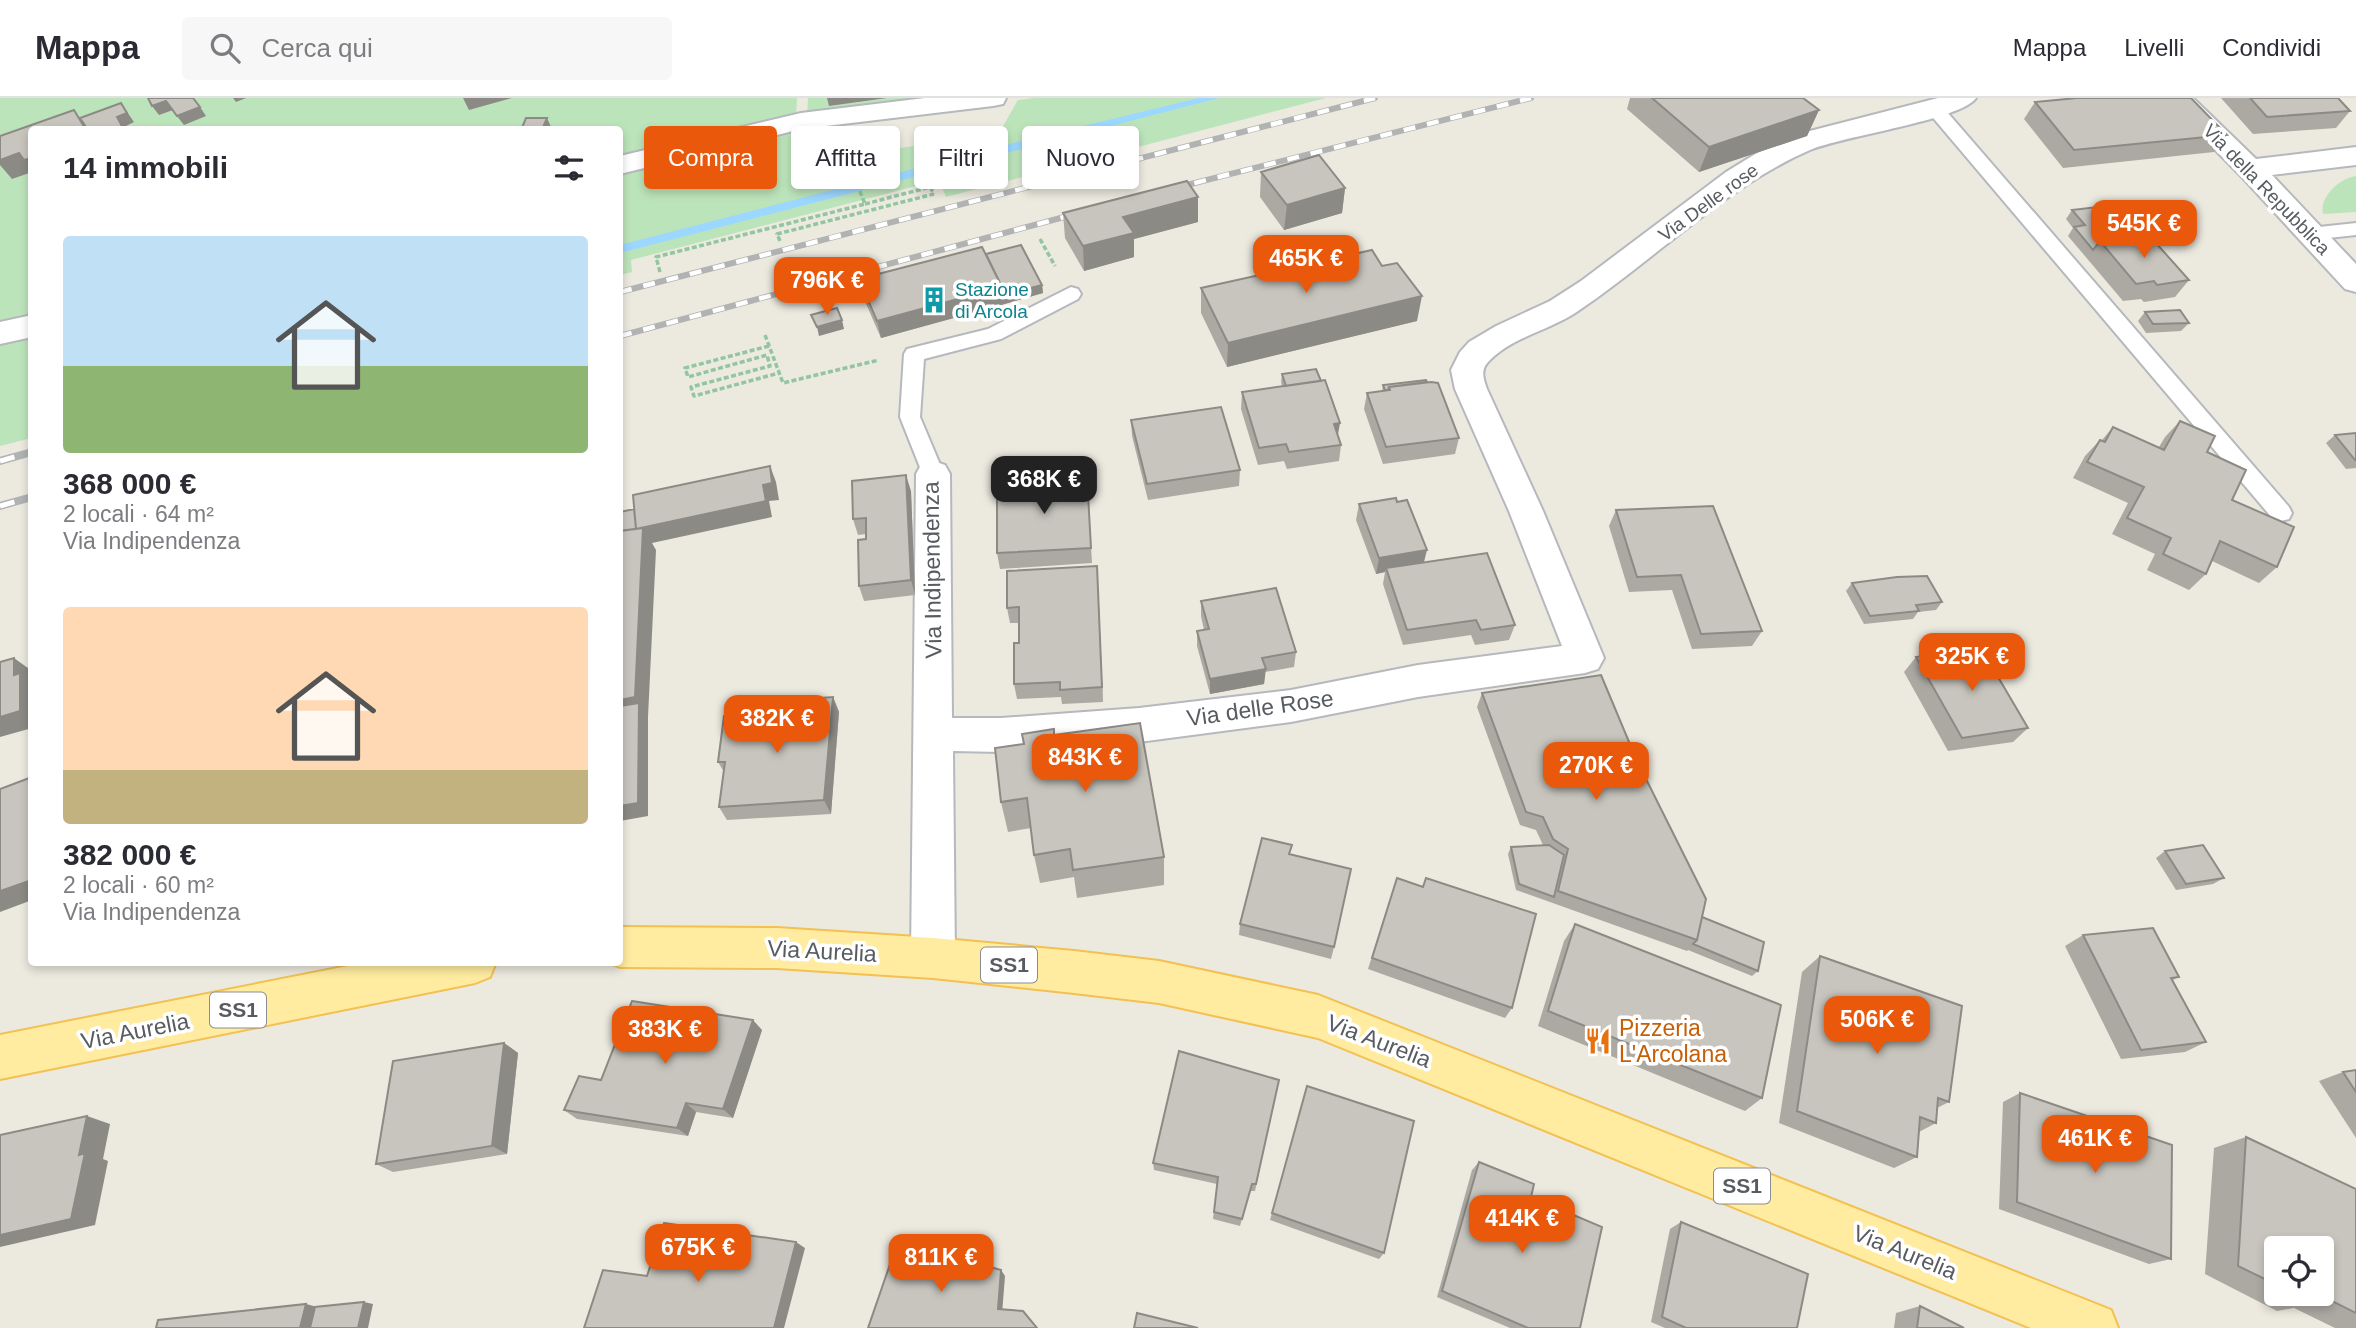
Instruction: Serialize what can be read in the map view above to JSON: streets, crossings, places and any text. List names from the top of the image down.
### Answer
{
  "streets": {
    "main road": ["Via Aurelia", "SS1"],
    "street": [
      "Via della Repubblica",
      "Via Delle rose",
      "Via Indipendenza",
      "Via delle Rose"
    ]
  },
  "crossings": [
    ["Via Delle rose", "Via delle Rose"],
    ["Via Indipendenza", "Via delle Rose"],
    ["Via Indipendenza", "Via Aurelia"]
  ],
  "places": {
    "building": ["Stazione di Arcola"],
    "restaurant": ["Pizzeria L'Arcolana"]
  },
  "page": {
    "header": "Mappa",
    "search": "Cerca qui",
    "nav": ["Mappa", "Livelli", "Condividi"],
    "chip": [
      "Compra",
      "Affitta",
      "Filtri",
      "Nuovo"
    ],
    "heading": "14 immobili",
    "price": [
      "545K €",
      "465K €",
      "796K €",
      "368K €",
      "325K €",
      "382K €",
      "843K €",
      "270K €",
      "506K €",
      "383K €",
      "461K €",
      "414K €",
      "675K €",
      "811K €"
    ],
    "list": [
      {
        "name": "368 000 €",
        "note": "2 locali · 64 m² · Via Indipendenza"
      },
      {
        "name": "382 000 €",
        "note": "2 locali · 60 m² · Via Indipendenza"
      }
    ]
  }
}
